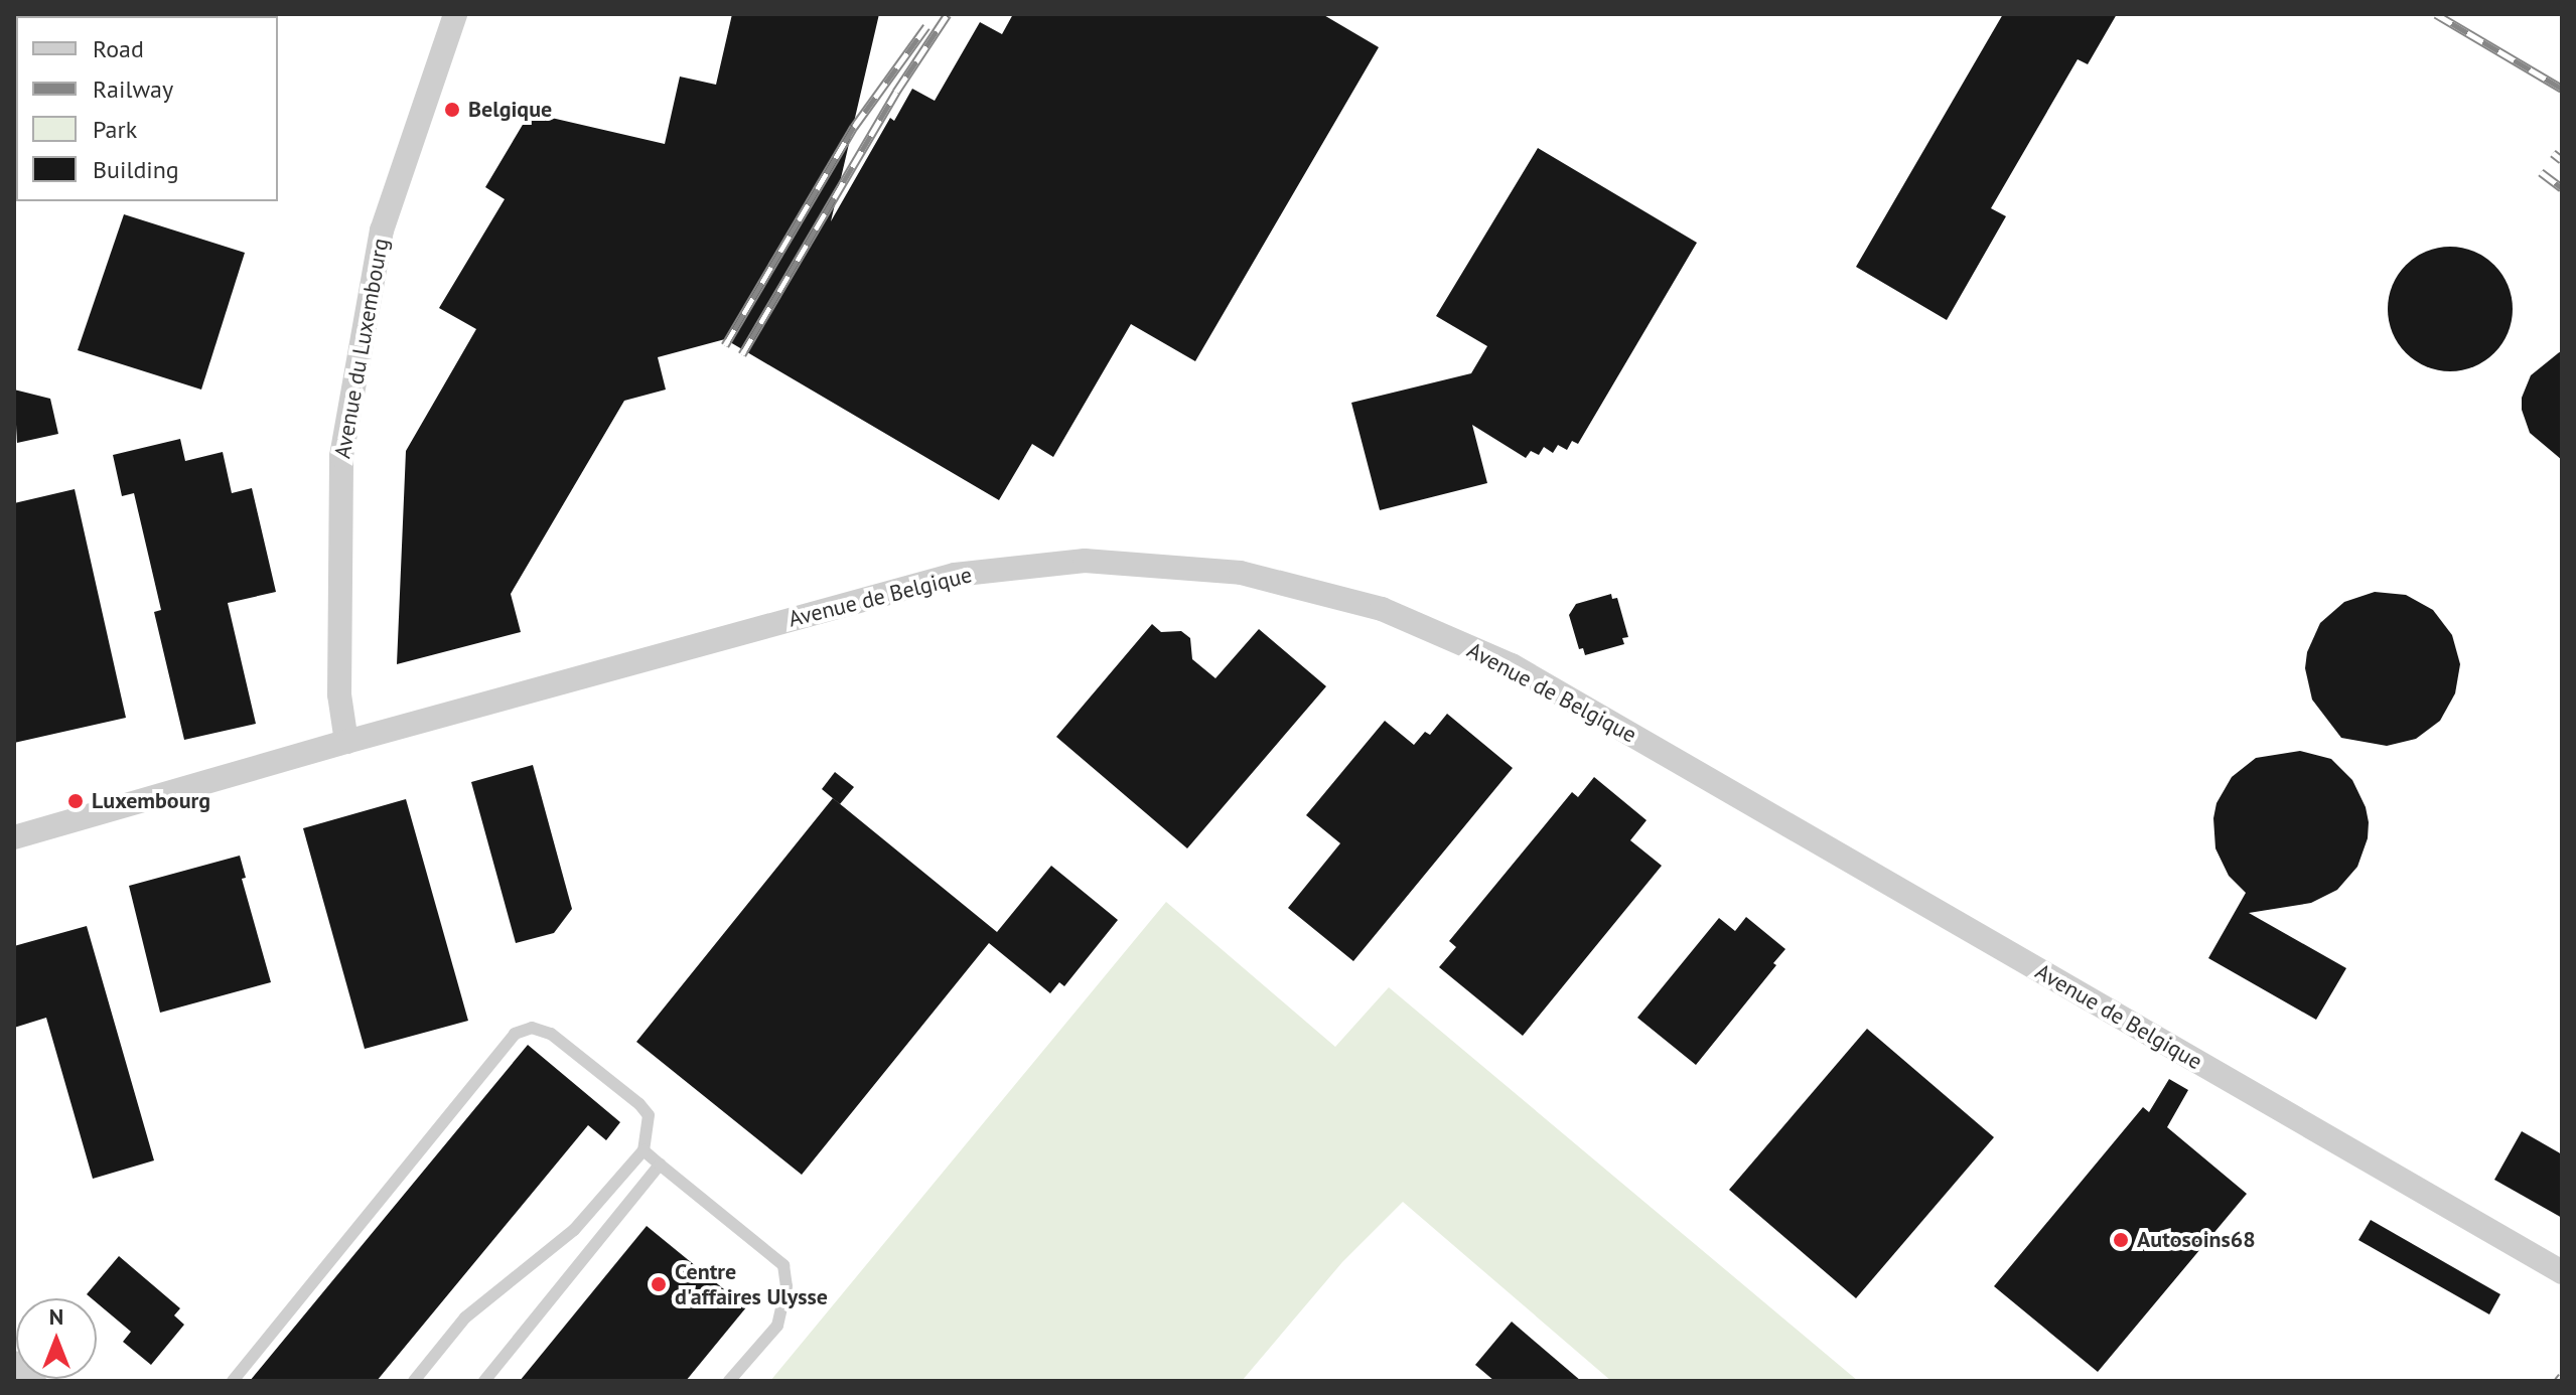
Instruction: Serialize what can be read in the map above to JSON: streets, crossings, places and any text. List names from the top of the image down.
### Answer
{
  "streets": {
    "street": ["Avenue du Luxembourg", "Avenue de Belgique"]
  },
  "crossings": [
    ["Avenue du Luxembourg", "Avenue de Belgique"]
  ],
  "places": [
    "Belgique",
    "Luxembourg",
    "Autosoins68",
    "Centre d'affaires Ulysse"
  ],
  "legend": [
    "Road",
    "Railway",
    "Park",
    "Building"
  ],
  "north": "top"
}
